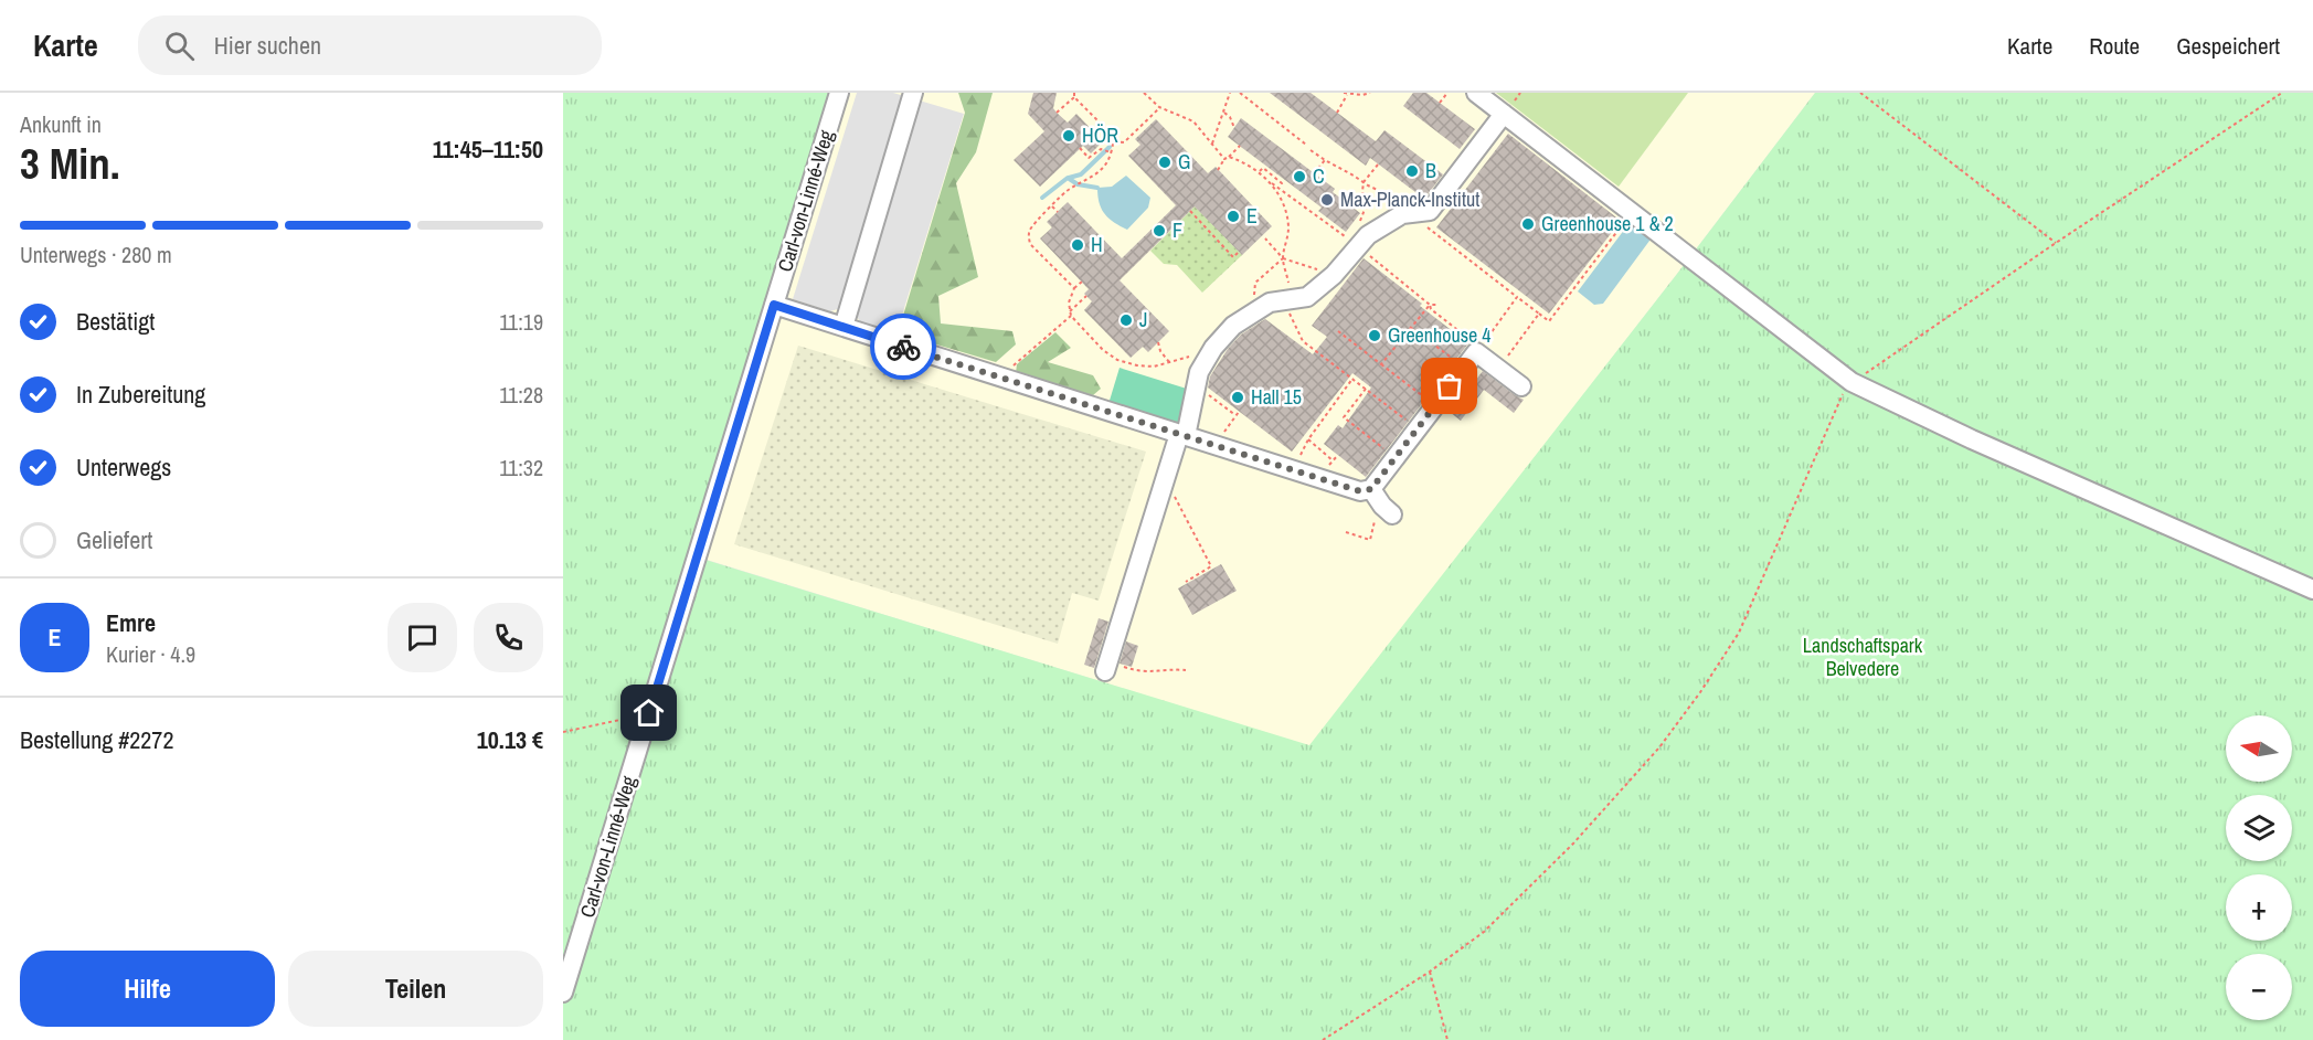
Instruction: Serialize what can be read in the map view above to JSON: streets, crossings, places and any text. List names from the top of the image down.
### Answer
{
  "streets": {
    "street": ["Carl-von-Linné-Weg"]
  },
  "parks": ["Landschaftspark Belvedere"],
  "places": [
    "HÖR",
    "G",
    "B",
    "C",
    "Max-Planck-Institut",
    "E",
    "Greenhouse 1 & 2",
    "F",
    "H",
    "J",
    "Greenhouse 4",
    "Hall 15"
  ],
  "north": "left",
  "page": {
    "header": "Karte",
    "search": "Hier suchen",
    "nav": ["Karte", "Route", "Gespeichert"],
    "heading": ["3 Min.", "Ankunft in", "11:45–11:50"],
    "panel": [
      "Emre",
      "Kurier · 4.9",
      "Bestellung #2272",
      "10.13 €"
    ],
    "bar": "Unterwegs · 280 m",
    "list": [
      ["Bestätigt", "11:19"],
      ["In Zubereitung", "11:28"],
      ["Unterwegs", "11:32"],
      "Geliefert"
    ],
    "round": "E",
    "map_buttons": ["+", "−"],
    "buttons": ["Hilfe", "Teilen"]
  }
}
